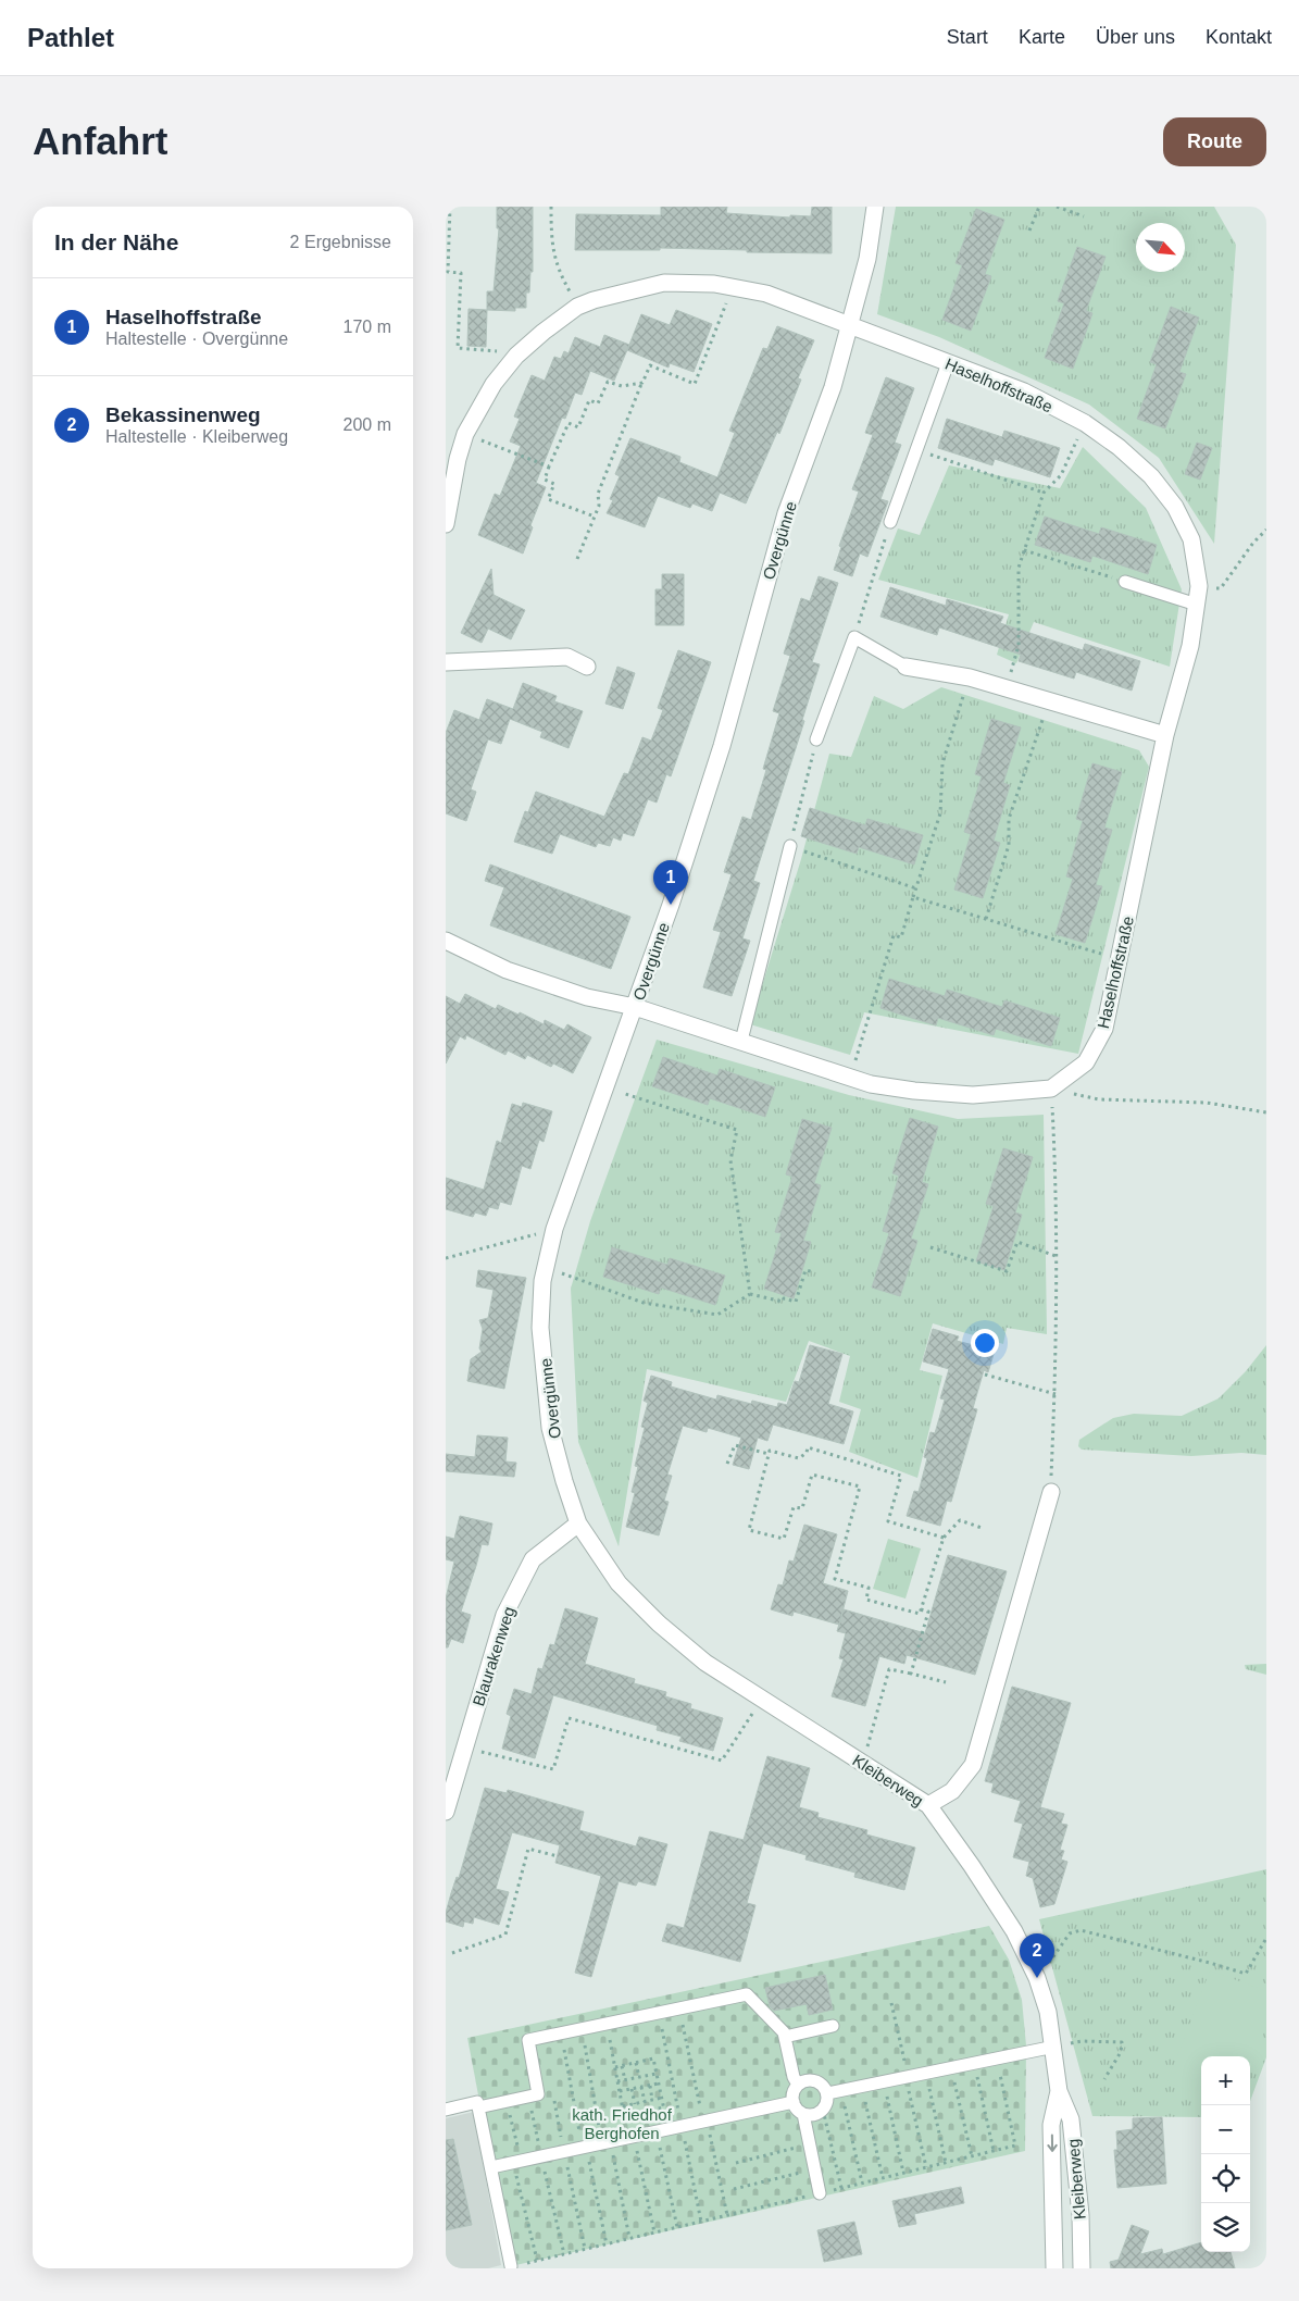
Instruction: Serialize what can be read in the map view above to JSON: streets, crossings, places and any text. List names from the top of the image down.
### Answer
{
  "streets": {
    "street": [
      "Haselhoffstraße",
      "Overgünne",
      "Blaurakenweg",
      "Kleiberweg"
    ]
  },
  "crossings": [
    ["Haselhoffstraße", "Overgünne"],
    ["Overgünne", "Blaurakenweg"],
    ["Overgünne", "Kleiberweg"]
  ],
  "parks": ["kath. Friedhof Berghofen"],
  "north": "bottom right",
  "page": {
    "header": "Pathlet",
    "nav": [
      "Start",
      "Karte",
      "Über uns",
      "Kontakt"
    ],
    "buttons": "Route",
    "title": "Anfahrt",
    "heading": ["In der Nähe", "2 Ergebnisse"],
    "list": [
      {
        "mark": "1",
        "name": "Haselhoffstraße",
        "note": "Haltestelle · Overgünne",
        "value": "170 m"
      },
      {
        "mark": "2",
        "name": "Bekassinenweg",
        "note": "Haltestelle · Kleiberweg",
        "value": "200 m"
      }
    ],
    "pins": ["1", "2"],
    "map_buttons": ["+", "−"]
  }
}
